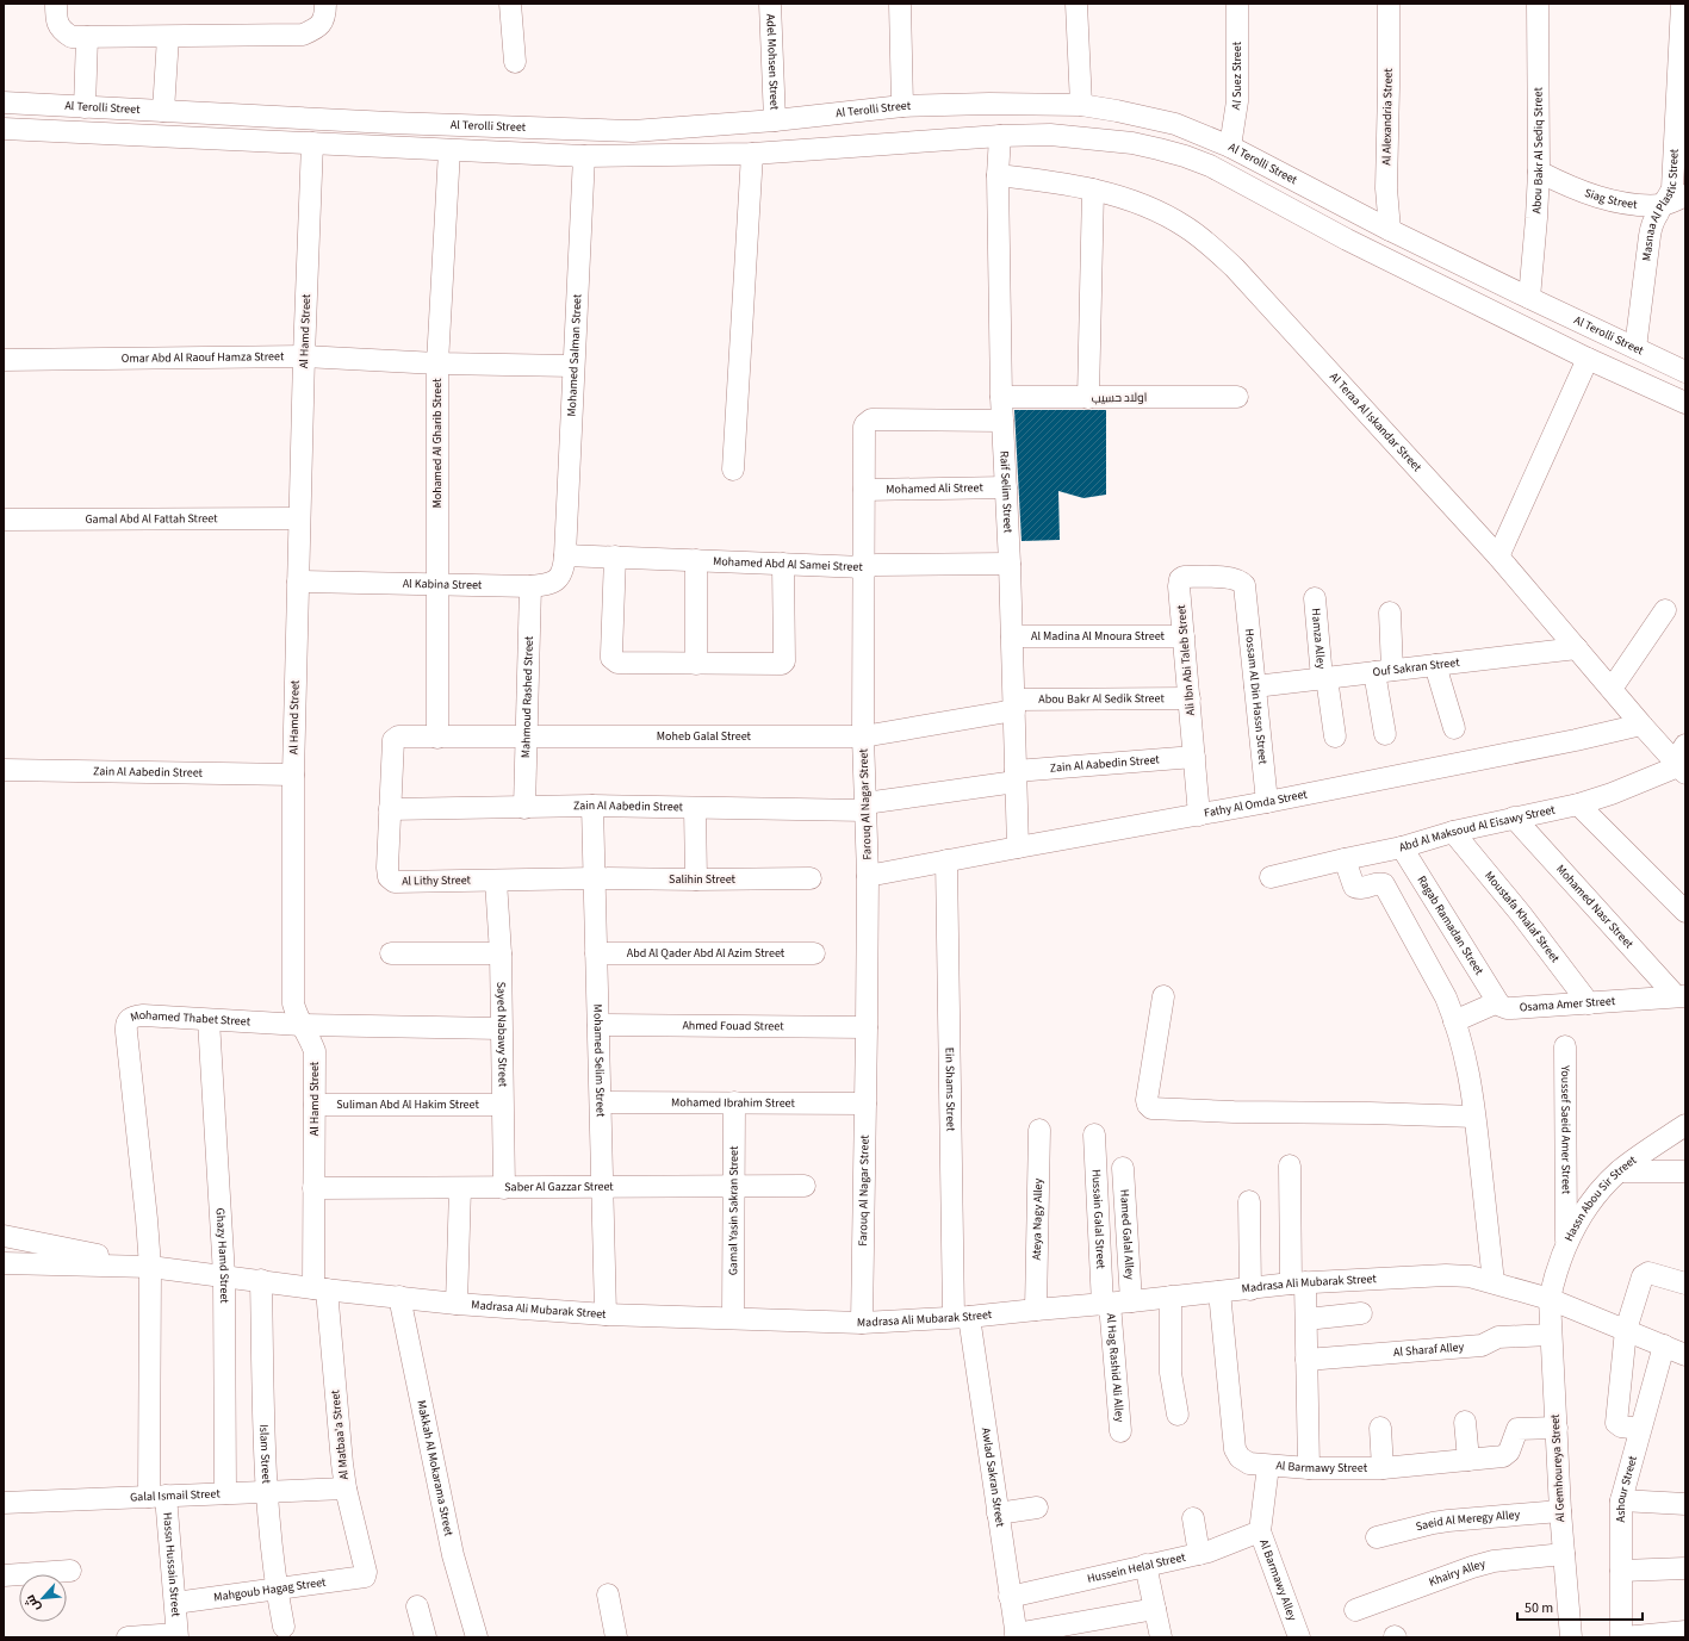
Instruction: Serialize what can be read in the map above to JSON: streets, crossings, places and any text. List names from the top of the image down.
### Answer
{
  "streets": {
    "street": [
      "Adel Mohsen Street",
      "Al Suez Street",
      "Al Terolli Street",
      "Al Alexandria Street",
      "Abou Bakr Al Sediq Street",
      "Siag Street",
      "Masnaa Al Plastic Street",
      "Al Hamd Street",
      "Mohamed Salman Street",
      "Omar Abd Al Raouf Hamza Street",
      "اولاد حسيب",
      "Al Teraa Al Iskandar Street",
      "Mohamed Al Gharib Street",
      "Mohamed Ali Street",
      "Raif Selim Street",
      "Gamal Abd Al Fattah Street",
      "Mohamed Abd Al Samei Street",
      "Al Kabina Street",
      "Al Madina Al Mnoura Street",
      "Hamza Alley",
      "Ali Ibn Abi Taleb Street",
      "Ouf Sakran Street",
      "Mahmoud Rashed Street",
      "Hossam Al Din Hassn Street",
      "Abou Bakr Al Sedik Street",
      "Moheb Galal Street",
      "Zain Al Aabedin Street",
      "Farouq Al Nagar Street",
      "Fathy Al Omda Street",
      "Abd Al Maksoud Al Eisawy Street",
      "Salihin Street",
      "Al Lithy Street",
      "Mohamed Nasr Street",
      "Moustafa Khalaf Street",
      "Ragab Ramadan Street",
      "Abd Al Qader Abd Al Azim Street",
      "Osama Amer Street",
      "Mohamed Thabet Street",
      "Ahmed Fouad Street",
      "Sayed Nabawy Street",
      "Mohamed Selim Street",
      "Ein Shams Street",
      "Mohamed Ibrahim Street",
      "Suliman Abd Al Hakim Street",
      "Youssef Saeid Amer Street",
      "Saber Al Gazzar Street",
      "Hassn Abou Sir Street",
      "Gamal Yasin Sakran Street",
      "Ateya Nagy Alley",
      "Hussain Galal Street",
      "Hamed Galal Alley",
      "Ghazy Hamd Street",
      "Madrasa Ali Mubarak Street",
      "Al Sharaf Alley",
      "Al Hag Rashid Ali Alley",
      "Al Matbaa'a Street",
      "Islam Street",
      "Al Barmawy Street",
      "Makkah Al Mokarama Street",
      "Al Gemhoureya Street",
      "Awlad Sakran Street",
      "Ashour Street",
      "Galal Ismail Street",
      "Saeid Al Meregy Alley",
      "Hassn Hussain Street",
      "Hussein Helal Street",
      "Khairy Alley",
      "Al Barmawy Alley",
      "Mahgoub Hagag Street"
    ]
  },
  "crossings": [
    ["Adel Mohsen Street", "Al Terolli Street"],
    ["Al Suez Street", "Al Terolli Street"],
    ["Al Terolli Street", "Al Alexandria Street"],
    ["Al Terolli Street", "Abou Bakr Al Sediq Street"],
    ["Al Terolli Street", "Masnaa Al Plastic Street"],
    ["Al Terolli Street", "Al Hamd Street"],
    ["Al Terolli Street", "Mohamed Salman Street"],
    ["Al Terolli Street", "Mohamed Al Gharib Street"],
    ["Al Terolli Street", "Raif Selim Street"],
    ["Abou Bakr Al Sediq Street", "Siag Street"],
    ["Siag Street", "Masnaa Al Plastic Street"],
    ["Al Hamd Street", "Omar Abd Al Raouf Hamza Street"],
    ["Al Hamd Street", "Gamal Abd Al Fattah Street"],
    ["Al Hamd Street", "Al Kabina Street"],
    ["Al Hamd Street", "Zain Al Aabedin Street"],
    ["Al Hamd Street", "Mohamed Thabet Street"],
    ["Al Hamd Street", "Suliman Abd Al Hakim Street"],
    ["Al Hamd Street", "Saber Al Gazzar Street"],
    ["Al Hamd Street", "Madrasa Ali Mubarak Street"],
    ["Al Hamd Street", "Al Matbaa'a Street"],
    ["Mohamed Salman Street", "Omar Abd Al Raouf Hamza Street"],
    ["Mohamed Salman Street", "Mohamed Abd Al Samei Street"],
    ["Mohamed Salman Street", "Al Kabina Street"],
    ["Omar Abd Al Raouf Hamza Street", "Mohamed Al Gharib Street"],
    ["اولاد حسيب", "Raif Selim Street"],
    ["Al Teraa Al Iskandar Street", "Raif Selim Street"],
    ["Al Teraa Al Iskandar Street", "Ouf Sakran Street"],
    ["Al Teraa Al Iskandar Street", "Fathy Al Omda Street"],
    ["Al Teraa Al Iskandar Street", "Abd Al Maksoud Al Eisawy Street"],
    ["Mohamed Al Gharib Street", "Al Kabina Street"],
    ["Mohamed Al Gharib Street", "Moheb Galal Street"],
    ["Mohamed Ali Street", "Raif Selim Street"],
    ["Mohamed Ali Street", "Farouq Al Nagar Street"],
    ["Raif Selim Street", "Mohamed Abd Al Samei Street"],
    ["Raif Selim Street", "Al Madina Al Mnoura Street"],
    ["Raif Selim Street", "Abou Bakr Al Sedik Street"],
    ["Raif Selim Street", "Moheb Galal Street"],
    ["Raif Selim Street", "Zain Al Aabedin Street"],
    ["Raif Selim Street", "Farouq Al Nagar Street"],
    ["Raif Selim Street", "Fathy Al Omda Street"],
    ["Mohamed Abd Al Samei Street", "Al Kabina Street"],
    ["Mohamed Abd Al Samei Street", "Farouq Al Nagar Street"],
    ["Al Kabina Street", "Mahmoud Rashed Street"],
    ["Al Madina Al Mnoura Street", "Ali Ibn Abi Taleb Street"],
    ["Hamza Alley", "Ouf Sakran Street"],
    ["Ali Ibn Abi Taleb Street", "Hossam Al Din Hassn Street"],
    ["Ali Ibn Abi Taleb Street", "Abou Bakr Al Sedik Street"],
    ["Ali Ibn Abi Taleb Street", "Zain Al Aabedin Street"],
    ["Ali Ibn Abi Taleb Street", "Fathy Al Omda Street"],
    ["Ouf Sakran Street", "Hossam Al Din Hassn Street"],
    ["Mahmoud Rashed Street", "Moheb Galal Street"],
    ["Mahmoud Rashed Street", "Zain Al Aabedin Street"],
    ["Hossam Al Din Hassn Street", "Fathy Al Omda Street"],
    ["Abou Bakr Al Sedik Street", "Moheb Galal Street"],
    ["Moheb Galal Street", "Farouq Al Nagar Street"],
    ["Moheb Galal Street", "Al Lithy Street"],
    ["Zain Al Aabedin Street", "Farouq Al Nagar Street"],
    ["Zain Al Aabedin Street", "Al Lithy Street"],
    ["Zain Al Aabedin Street", "Mohamed Selim Street"],
    ["Farouq Al Nagar Street", "Fathy Al Omda Street"],
    ["Farouq Al Nagar Street", "Ahmed Fouad Street"],
    ["Farouq Al Nagar Street", "Mohamed Ibrahim Street"],
    ["Farouq Al Nagar Street", "Madrasa Ali Mubarak Street"],
    ["Fathy Al Omda Street", "Ein Shams Street"],
    ["Abd Al Maksoud Al Eisawy Street", "Mohamed Nasr Street"],
    ["Abd Al Maksoud Al Eisawy Street", "Moustafa Khalaf Street"],
    ["Abd Al Maksoud Al Eisawy Street", "Ragab Ramadan Street"],
    ["Salihin Street", "Al Lithy Street"],
    ["Salihin Street", "Mohamed Selim Street"],
    ["Al Lithy Street", "Sayed Nabawy Street"],
    ["Al Lithy Street", "Mohamed Selim Street"],
    ["Mohamed Nasr Street", "Osama Amer Street"],
    ["Moustafa Khalaf Street", "Osama Amer Street"],
    ["Ragab Ramadan Street", "Osama Amer Street"],
    ["Abd Al Qader Abd Al Azim Street", "Mohamed Selim Street"],
    ["Mohamed Thabet Street", "Sayed Nabawy Street"],
    ["Mohamed Thabet Street", "Ghazy Hamd Street"],
    ["Mohamed Thabet Street", "Madrasa Ali Mubarak Street"],
    ["Mohamed Thabet Street", "Hassn Hussain Street"],
    ["Ahmed Fouad Street", "Mohamed Selim Street"],
    ["Sayed Nabawy Street", "Suliman Abd Al Hakim Street"],
    ["Sayed Nabawy Street", "Saber Al Gazzar Street"],
    ["Mohamed Selim Street", "Mohamed Ibrahim Street"],
    ["Mohamed Selim Street", "Saber Al Gazzar Street"],
    ["Mohamed Selim Street", "Madrasa Ali Mubarak Street"],
    ["Ein Shams Street", "Madrasa Ali Mubarak Street"],
    ["Ein Shams Street", "Awlad Sakran Street"],
    ["Mohamed Ibrahim Street", "Gamal Yasin Sakran Street"],
    ["Youssef Saeid Amer Street", "Hassn Abou Sir Street"],
    ["Saber Al Gazzar Street", "Gamal Yasin Sakran Street"],
    ["Hassn Abou Sir Street", "Madrasa Ali Mubarak Street"],
    ["Hassn Abou Sir Street", "Al Gemhoureya Street"],
    ["Gamal Yasin Sakran Street", "Madrasa Ali Mubarak Street"],
    ["Ateya Nagy Alley", "Madrasa Ali Mubarak Street"],
    ["Hussain Galal Street", "Madrasa Ali Mubarak Street"],
    ["Hussain Galal Street", "Al Hag Rashid Ali Alley"],
    ["Hamed Galal Alley", "Madrasa Ali Mubarak Street"],
    ["Ghazy Hamd Street", "Madrasa Ali Mubarak Street"],
    ["Ghazy Hamd Street", "Galal Ismail Street"],
    ["Madrasa Ali Mubarak Street", "Al Hag Rashid Ali Alley"],
    ["Madrasa Ali Mubarak Street", "Al Matbaa'a Street"],
    ["Madrasa Ali Mubarak Street", "Islam Street"],
    ["Madrasa Ali Mubarak Street", "Al Barmawy Street"],
    ["Madrasa Ali Mubarak Street", "Makkah Al Mokarama Street"],
    ["Madrasa Ali Mubarak Street", "Al Gemhoureya Street"],
    ["Madrasa Ali Mubarak Street", "Awlad Sakran Street"],
    ["Madrasa Ali Mubarak Street", "Ashour Street"],
    ["Madrasa Ali Mubarak Street", "Hassn Hussain Street"],
    ["Al Sharaf Alley", "Al Gemhoureya Street"],
    ["Al Matbaa'a Street", "Galal Ismail Street"],
    ["Al Matbaa'a Street", "Mahgoub Hagag Street"],
    ["Islam Street", "Galal Ismail Street"],
    ["Islam Street", "Mahgoub Hagag Street"],
    ["Al Barmawy Street", "Al Gemhoureya Street"],
    ["Al Barmawy Street", "Al Barmawy Alley"],
    ["Al Gemhoureya Street", "Saeid Al Meregy Alley"],
    ["Al Gemhoureya Street", "Khairy Alley"],
    ["Awlad Sakran Street", "Hussein Helal Street"],
    ["Galal Ismail Street", "Hassn Hussain Street"],
    ["Hassn Hussain Street", "Mahgoub Hagag Street"],
    ["Hussein Helal Street", "Al Barmawy Alley"]
  ],
  "scale_bar": "50 m",
  "north": "bottom left"
}
